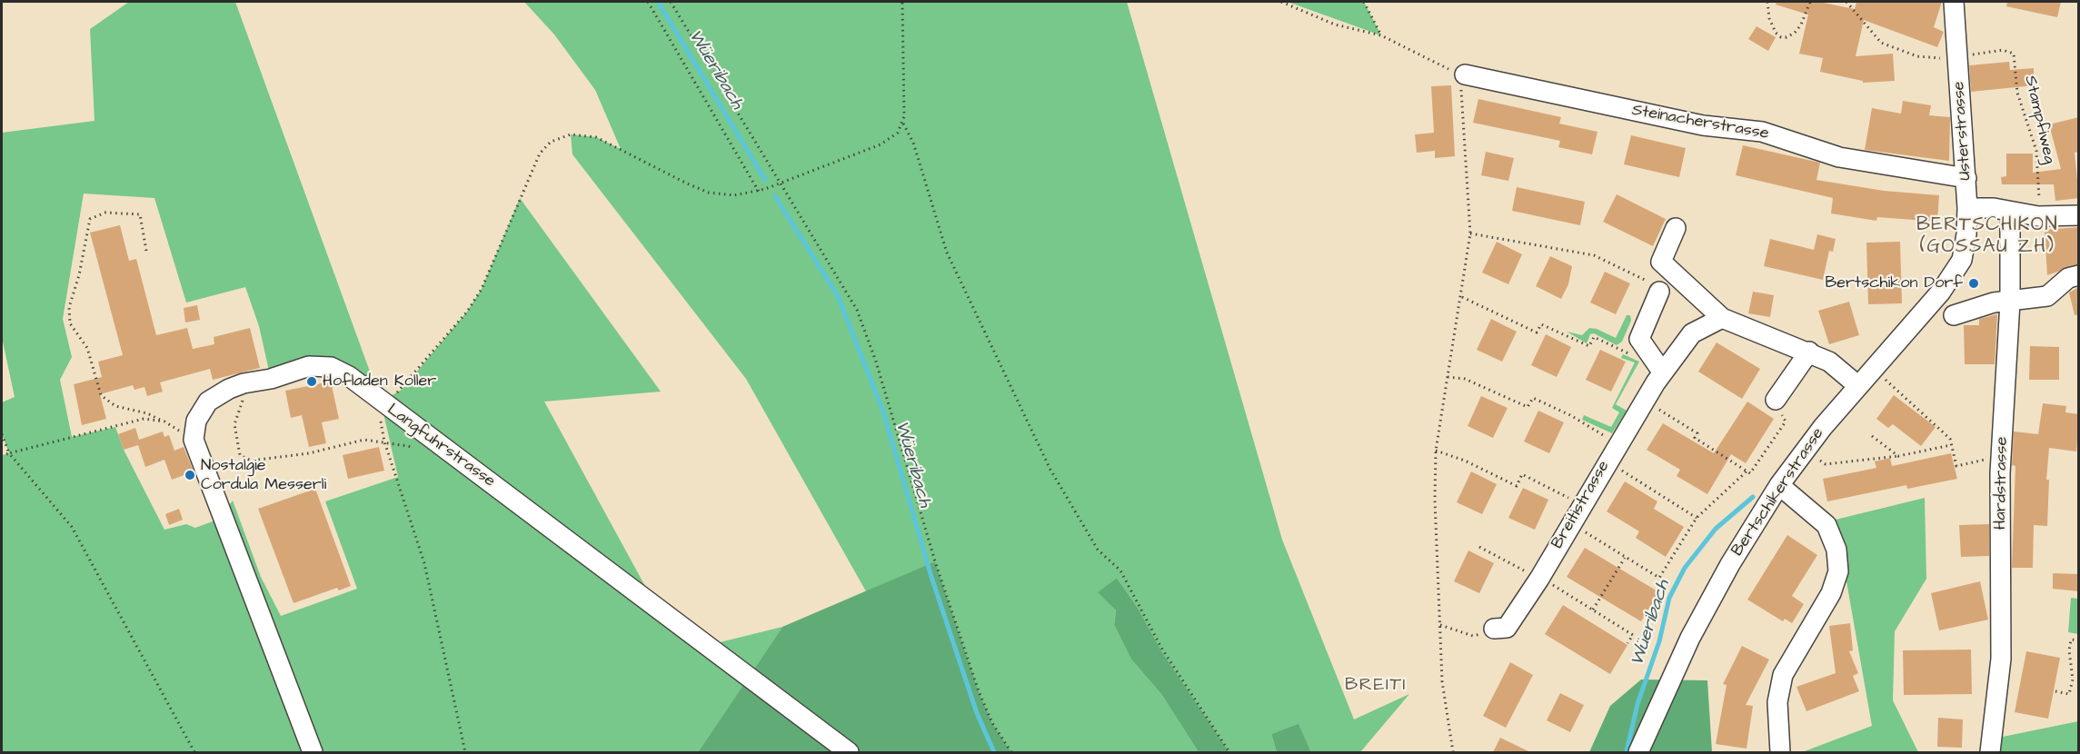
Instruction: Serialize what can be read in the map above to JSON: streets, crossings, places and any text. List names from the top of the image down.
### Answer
{
  "streets": {
    "street": [
      "Steinacherstrasse",
      "Usterstrasse",
      "Langfuhrstrasse",
      "Hardstrasse",
      "Bertschikerstrasse",
      "Breitistrasse"
    ],
    "path": ["Stampfiweg"]
  },
  "crossings": [
    ["Stampfiweg", "Usterstrasse"],
    ["Steinacherstrasse", "Usterstrasse"],
    ["Usterstrasse", "Bertschikerstrasse"]
  ],
  "districts": ["BERTSCHIKON (GOSSAU ZH)", "BREITI"],
  "water": ["Wüeribach"],
  "places": ["Bertschikon Dorf", "Hofladen Koller", "Nostalgie Cordula Messerli"]
}
